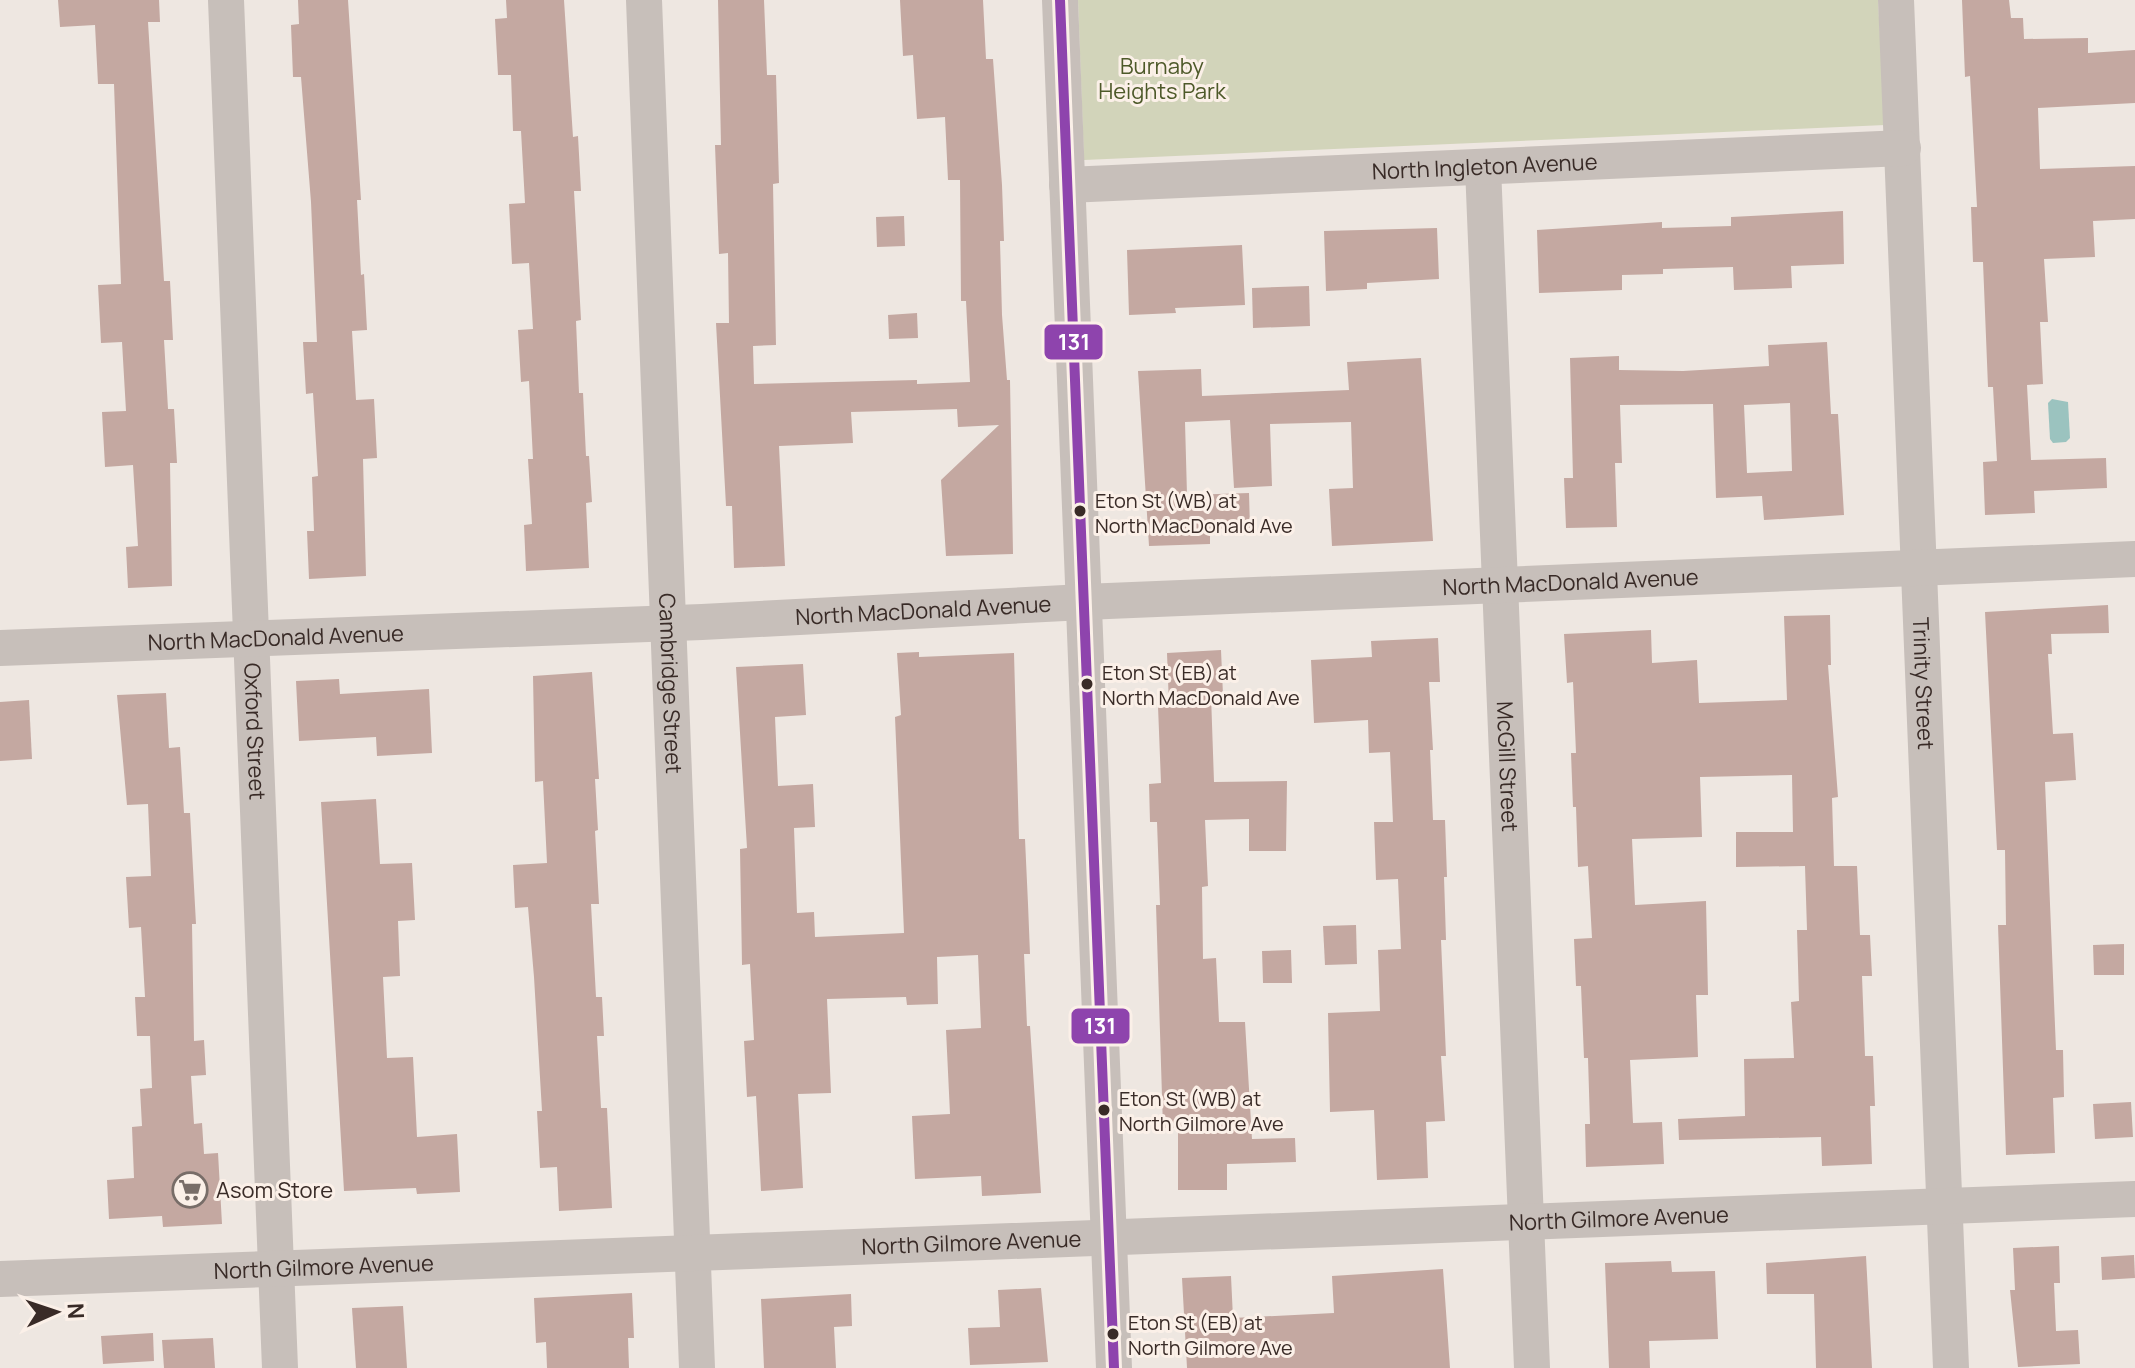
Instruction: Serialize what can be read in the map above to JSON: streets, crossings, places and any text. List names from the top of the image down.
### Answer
{
  "streets": {
    "street": [
      "North Ingleton Avenue",
      "North MacDonald Avenue",
      "Cambridge Street",
      "Trinity Street",
      "Oxford Street",
      "McGill Street",
      "North Gilmore Avenue"
    ]
  },
  "crossings": [
    ["North Ingleton Avenue", "Trinity Street"],
    ["North Ingleton Avenue", "McGill Street"],
    ["North MacDonald Avenue", "Cambridge Street"],
    ["North MacDonald Avenue", "Trinity Street"],
    ["North MacDonald Avenue", "Oxford Street"],
    ["North MacDonald Avenue", "McGill Street"],
    ["Cambridge Street", "North Gilmore Avenue"],
    ["Trinity Street", "North Gilmore Avenue"],
    ["Oxford Street", "North Gilmore Avenue"],
    ["McGill Street", "North Gilmore Avenue"]
  ],
  "parks": ["Burnaby Heights Park"],
  "places": {
    "other": [
      "Eton St (WB) at North MacDonald Ave",
      "Eton St (EB) at North MacDonald Ave",
      "Eton St (WB) at North Gilmore Ave",
      "Eton St (EB) at North Gilmore Ave"
    ],
    "supermarket": ["Asom Store"]
  },
  "lines": ["transit line 131"],
  "north": "right"
}
